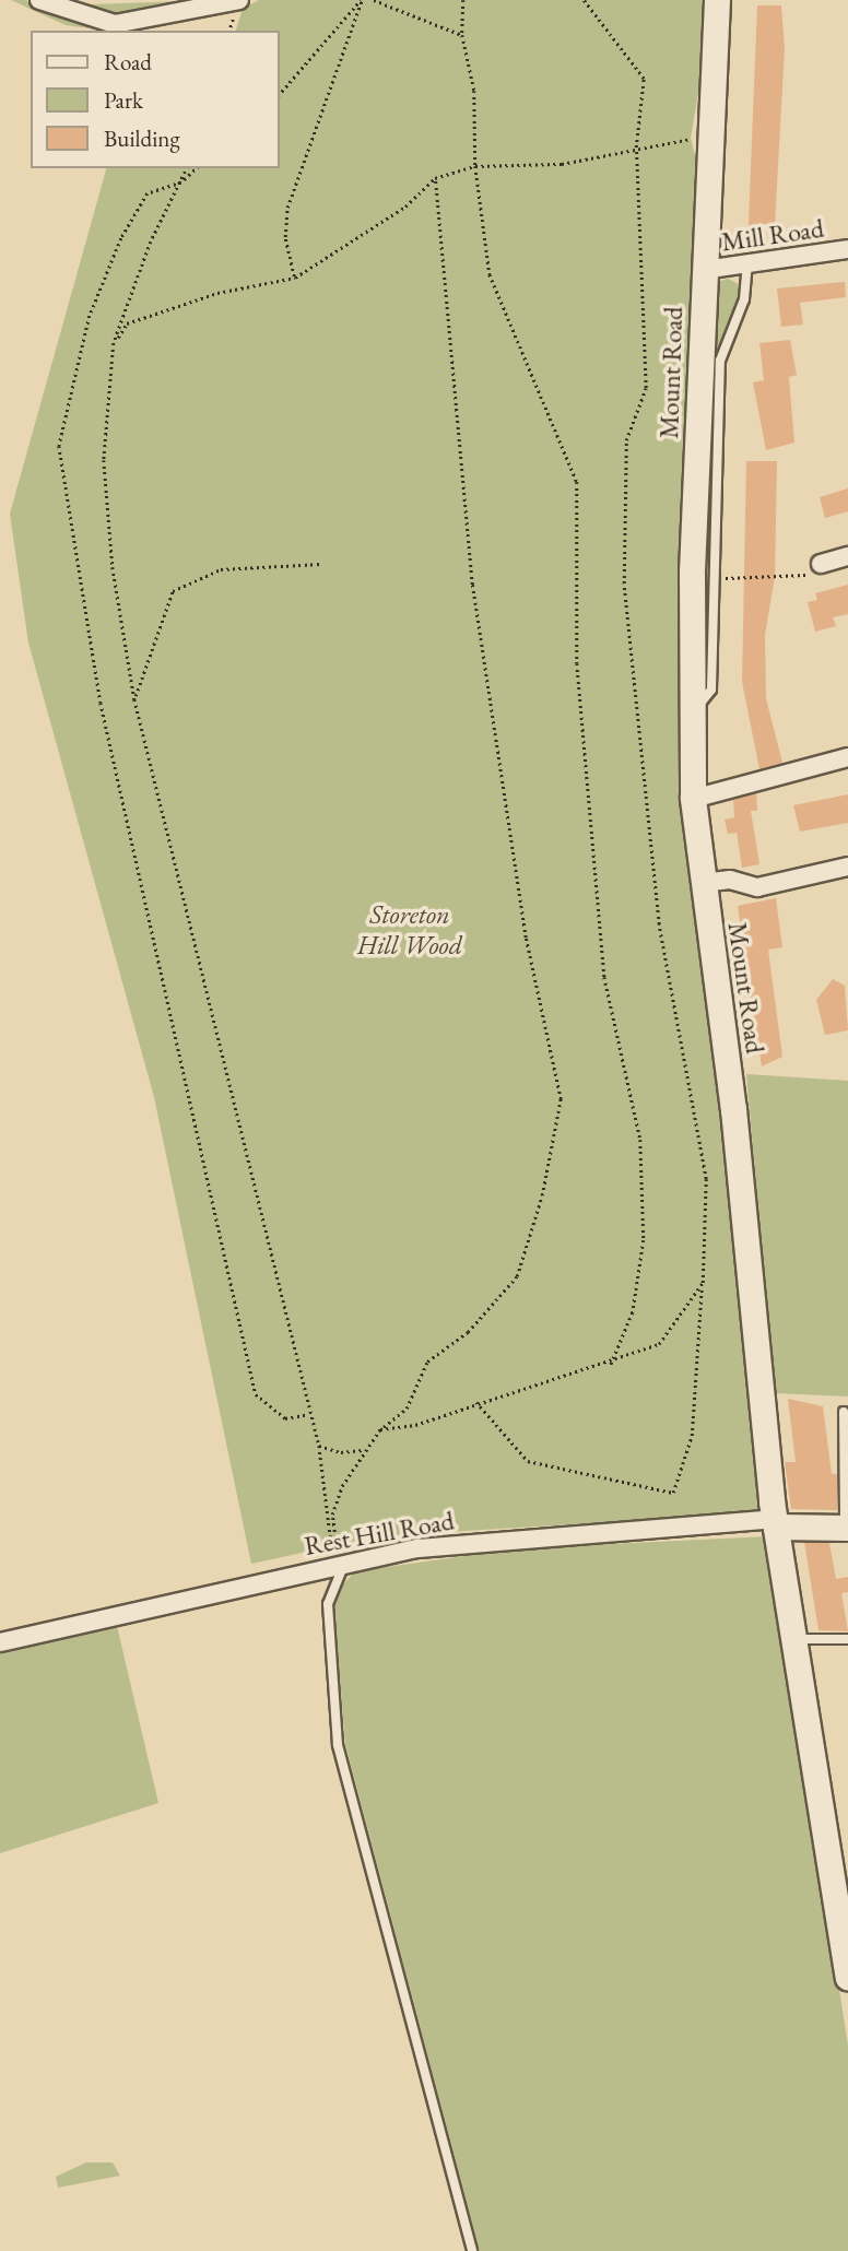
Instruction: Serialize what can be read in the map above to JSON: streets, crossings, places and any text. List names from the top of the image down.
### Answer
{
  "streets": {
    "main road": ["Mount Road"],
    "street": ["Mill Road", "Rest Hill Road"]
  },
  "crossings": [
    ["Mill Road", "Mount Road"],
    ["Mount Road", "Rest Hill Road"]
  ],
  "parks": ["Storeton Hill Wood"],
  "legend": ["Road", "Park", "Building"]
}
